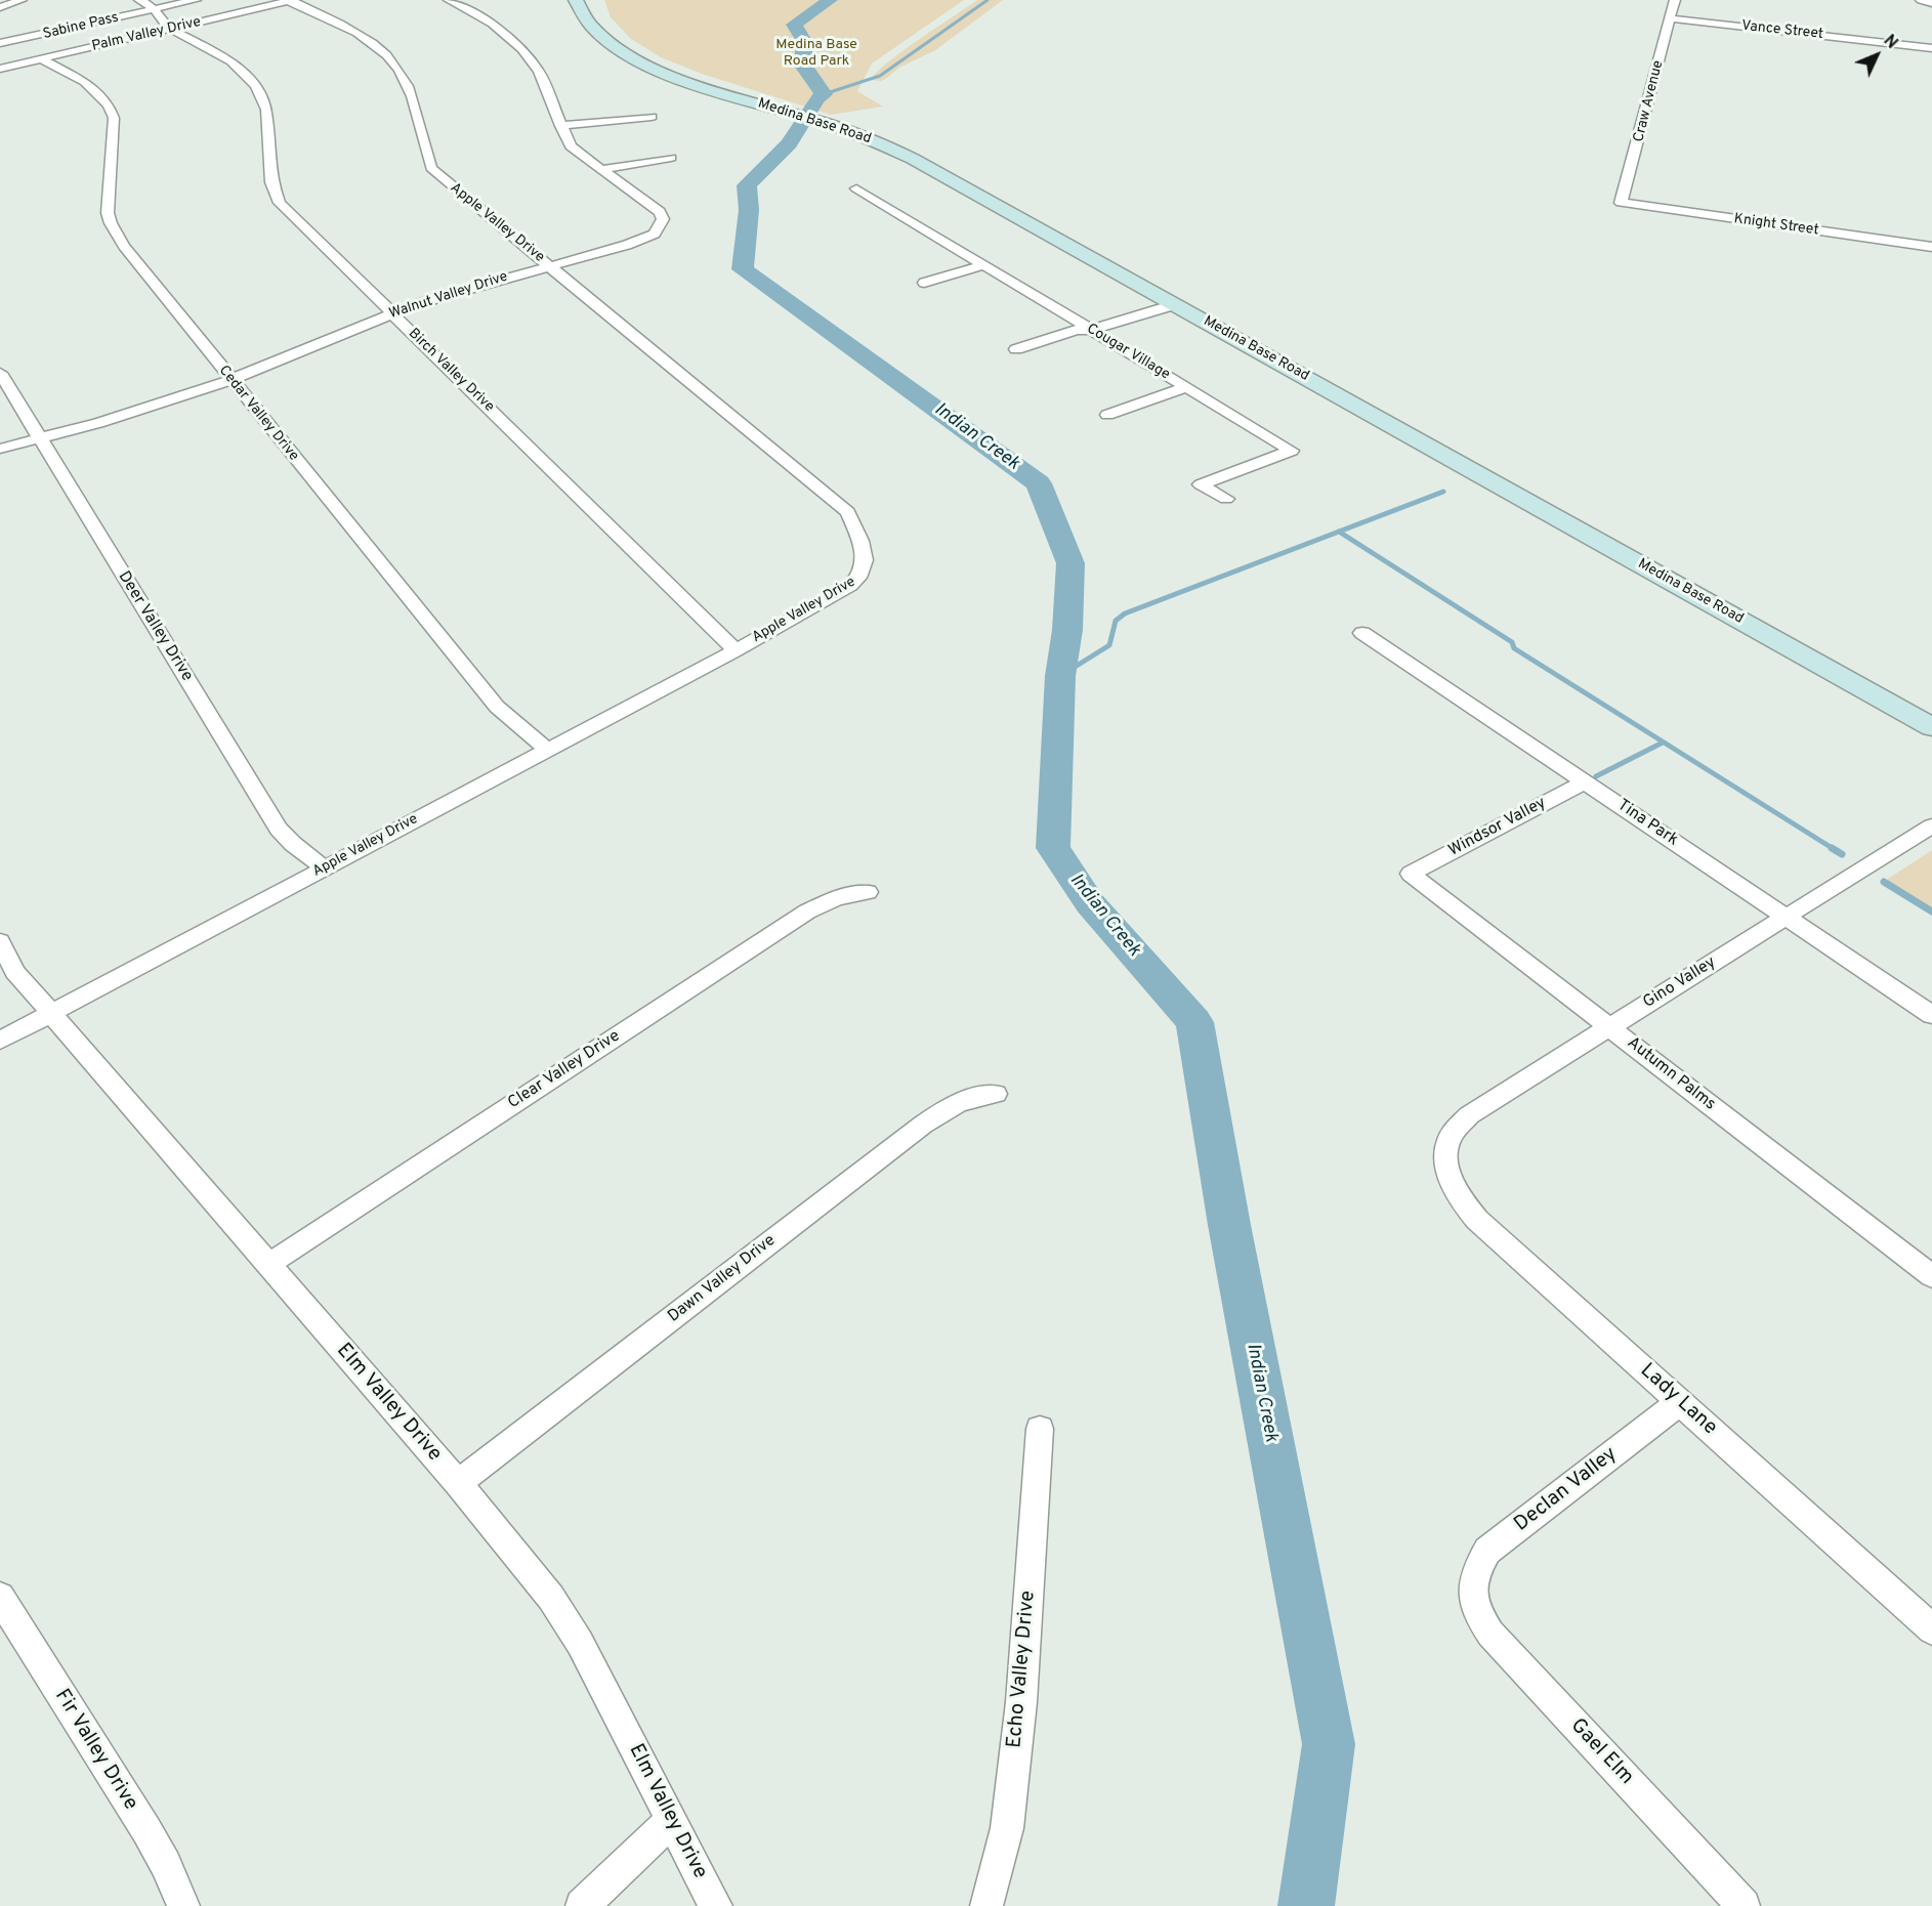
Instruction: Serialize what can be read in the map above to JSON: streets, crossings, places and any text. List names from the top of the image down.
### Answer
{
  "streets": {
    "street": [
      "Sabine Pass",
      "Vance Street",
      "Palm Valley Drive",
      "Craw Avenue",
      "Medina Base Road",
      "Apple Valley Drive",
      "Knight Street",
      "Walnut Valley Drive",
      "Cougar Village",
      "Birch Valley Drive",
      "Cedar Valley Drive",
      "Deer Valley Drive",
      "Tina Park",
      "Windsor Valley",
      "Gino Valley",
      "Clear Valley Drive",
      "Autumn Palms",
      "Dawn Valley Drive",
      "Lady Lane",
      "Elm Valley Drive",
      "Declan Valley",
      "Echo Valley Drive",
      "Fir Valley Drive",
      "Gael Elm"
    ]
  },
  "crossings": [
    ["Sabine Pass", "Birch Valley Drive"],
    ["Vance Street", "Craw Avenue"],
    ["Palm Valley Drive", "Apple Valley Drive"],
    ["Palm Valley Drive", "Birch Valley Drive"],
    ["Palm Valley Drive", "Cedar Valley Drive"],
    ["Craw Avenue", "Knight Street"],
    ["Apple Valley Drive", "Walnut Valley Drive"],
    ["Apple Valley Drive", "Birch Valley Drive"],
    ["Apple Valley Drive", "Cedar Valley Drive"],
    ["Apple Valley Drive", "Deer Valley Drive"],
    ["Apple Valley Drive", "Elm Valley Drive"],
    ["Walnut Valley Drive", "Birch Valley Drive"],
    ["Walnut Valley Drive", "Cedar Valley Drive"],
    ["Walnut Valley Drive", "Deer Valley Drive"],
    ["Tina Park", "Windsor Valley"],
    ["Tina Park", "Gino Valley"],
    ["Windsor Valley", "Autumn Palms"],
    ["Gino Valley", "Autumn Palms"],
    ["Gino Valley", "Lady Lane"],
    ["Clear Valley Drive", "Elm Valley Drive"],
    ["Dawn Valley Drive", "Elm Valley Drive"],
    ["Lady Lane", "Declan Valley"],
    ["Declan Valley", "Gael Elm"]
  ],
  "water": ["Indian Creek"],
  "parks": ["Medina Base Road Park"],
  "north": "top right"
}
